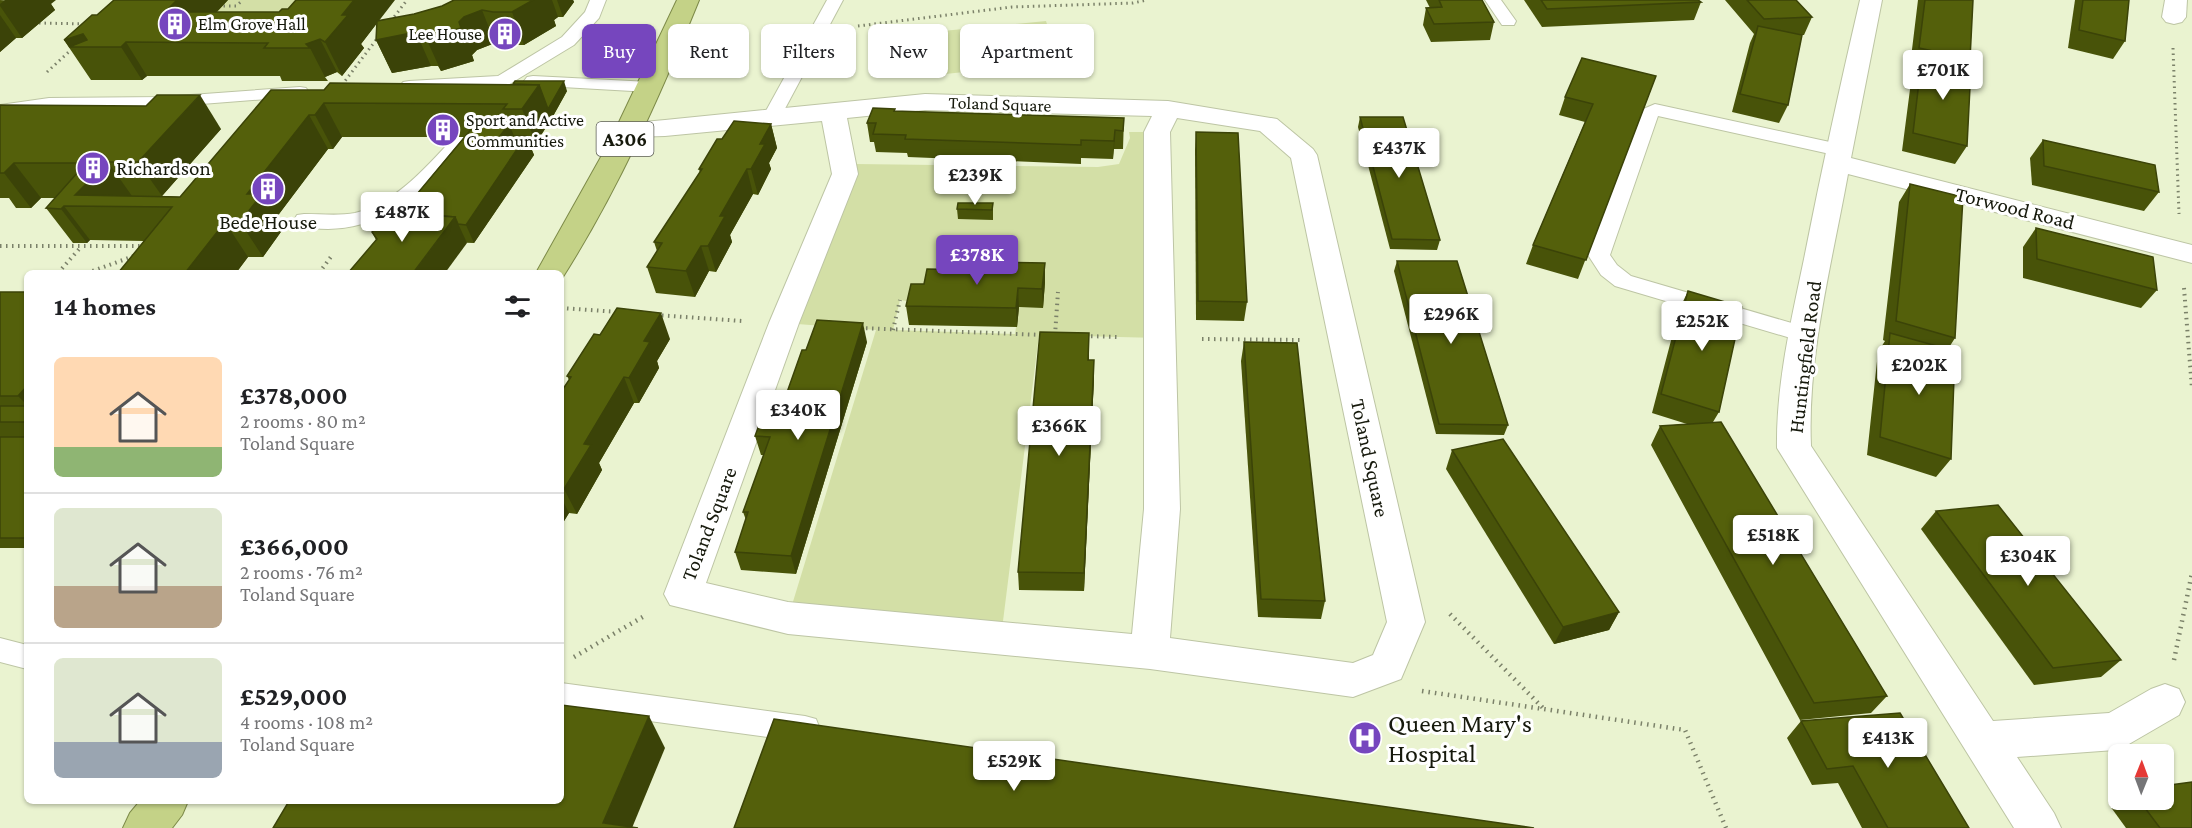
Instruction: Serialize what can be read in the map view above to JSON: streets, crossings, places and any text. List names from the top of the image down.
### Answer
{
  "streets": {
    "highway": ["A306"],
    "street": ["Toland Square", "Torwood Road", "Huntingfield Road"]
  },
  "crossings": [
    ["Toland Square", "A306"],
    ["Torwood Road", "Huntingfield Road"]
  ],
  "places": {
    "building": [
      "Elm Grove Hall",
      "Lee House",
      "Sport and Active Communities",
      "Richardson",
      "Bede House"
    ],
    "hospital": ["Queen Mary's Hospital"]
  },
  "north": "top",
  "page": {
    "chip": [
      "Buy",
      "Rent",
      "Filters",
      "New",
      "Apartment"
    ],
    "price": [
      "£701K",
      "£437K",
      "£239K",
      "£487K",
      "£378K",
      "£296K",
      "£252K",
      "£202K",
      "£340K",
      "£366K",
      "£518K",
      "£304K",
      "£413K",
      "£529K"
    ],
    "heading": "14 homes",
    "list": [
      {
        "name": "£378,000",
        "note": "2 rooms · 80 m² · Toland Square"
      },
      {
        "name": "£366,000",
        "note": "2 rooms · 76 m² · Toland Square"
      },
      {
        "name": "£529,000",
        "note": "4 rooms · 108 m² · Toland Square"
      }
    ]
  }
}
